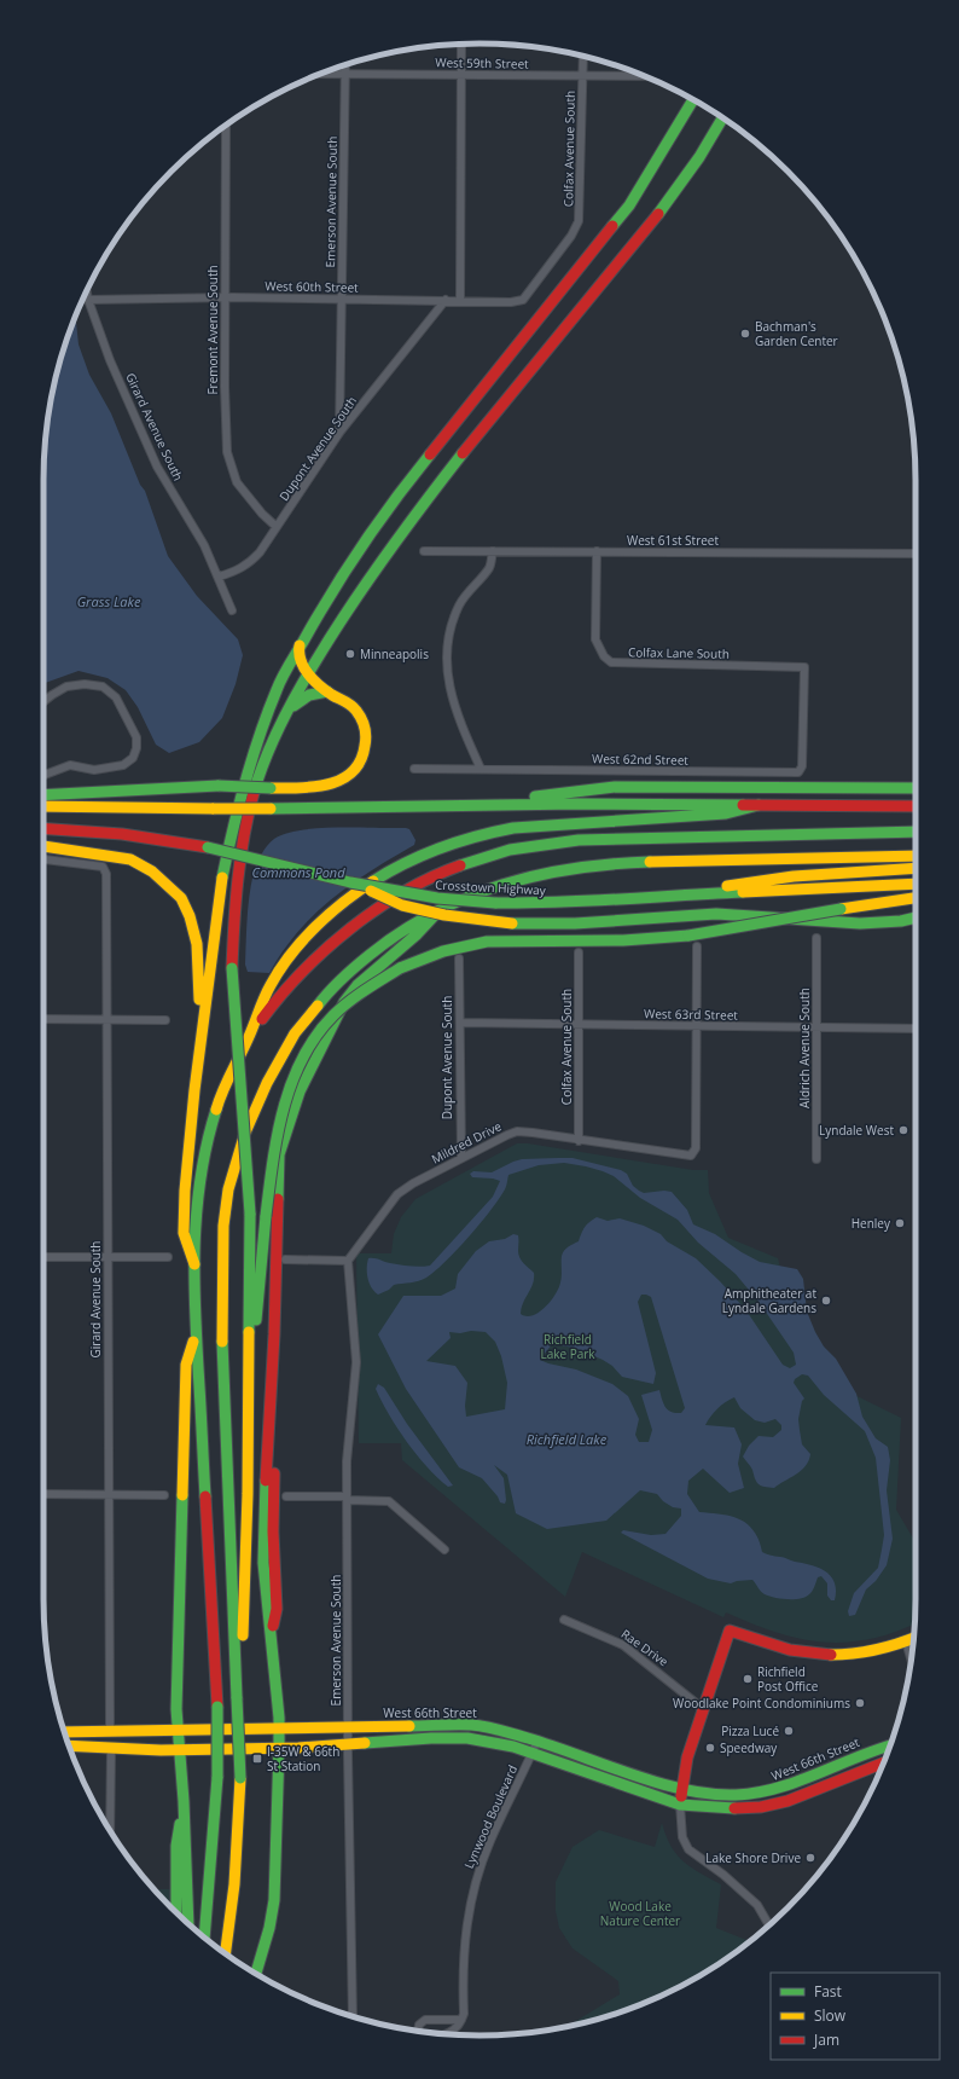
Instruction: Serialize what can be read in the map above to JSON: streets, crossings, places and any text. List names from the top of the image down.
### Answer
{
  "streets": {
    "main road": ["Crosstown Highway", "West 66th Street"],
    "street": [
      "West 59th Street",
      "Colfax Avenue South",
      "Emerson Avenue South",
      "West 60th Street",
      "Fremont Avenue South",
      "Girard Avenue South",
      "Dupont Avenue South",
      "West 61st Street",
      "Colfax Lane South",
      "West 62nd Street",
      "West 63rd Street",
      "Aldrich Avenue South",
      "Mildred Drive",
      "Rae Drive",
      "Lynwood Boulevard"
    ]
  },
  "crossings": [
    ["West 59th Street", "Colfax Avenue South"],
    ["West 59th Street", "Emerson Avenue South"],
    ["Colfax Avenue South", "West 60th Street"],
    ["Colfax Avenue South", "West 63rd Street"],
    ["Colfax Avenue South", "Mildred Drive"],
    ["Emerson Avenue South", "West 60th Street"],
    ["Emerson Avenue South", "Dupont Avenue South"],
    ["Emerson Avenue South", "Mildred Drive"],
    ["Emerson Avenue South", "West 66th Street"],
    ["West 60th Street", "Fremont Avenue South"],
    ["West 60th Street", "Girard Avenue South"],
    ["West 60th Street", "Dupont Avenue South"],
    ["Fremont Avenue South", "Dupont Avenue South"],
    ["Girard Avenue South", "Dupont Avenue South"],
    ["Girard Avenue South", "West 66th Street"],
    ["Dupont Avenue South", "West 63rd Street"],
    ["Dupont Avenue South", "Mildred Drive"],
    ["West 61st Street", "Colfax Lane South"],
    ["Colfax Lane South", "West 62nd Street"],
    ["West 63rd Street", "Aldrich Avenue South"],
    ["West 63rd Street", "Mildred Drive"],
    ["West 66th Street", "Lynwood Boulevard"]
  ],
  "water": ["Grass Lake", "Commons Pond", "Richfield Lake"],
  "parks": ["Richfield Lake Park", "Wood Lake Nature Center"],
  "places": {
    "other": [
      "Bachman's Garden Center",
      "Minneapolis",
      "Lyndale West",
      "Henley",
      "Amphitheater at Lyndale Gardens",
      "Richfield Post Office",
      "Woodlake Point Condominiums",
      "Pizza Lucé",
      "Speedway",
      "Lake Shore Drive"
    ],
    "transit": ["I-35W & 66th St Station"]
  },
  "legend": ["Fast", "Slow", "Jam"]
}
